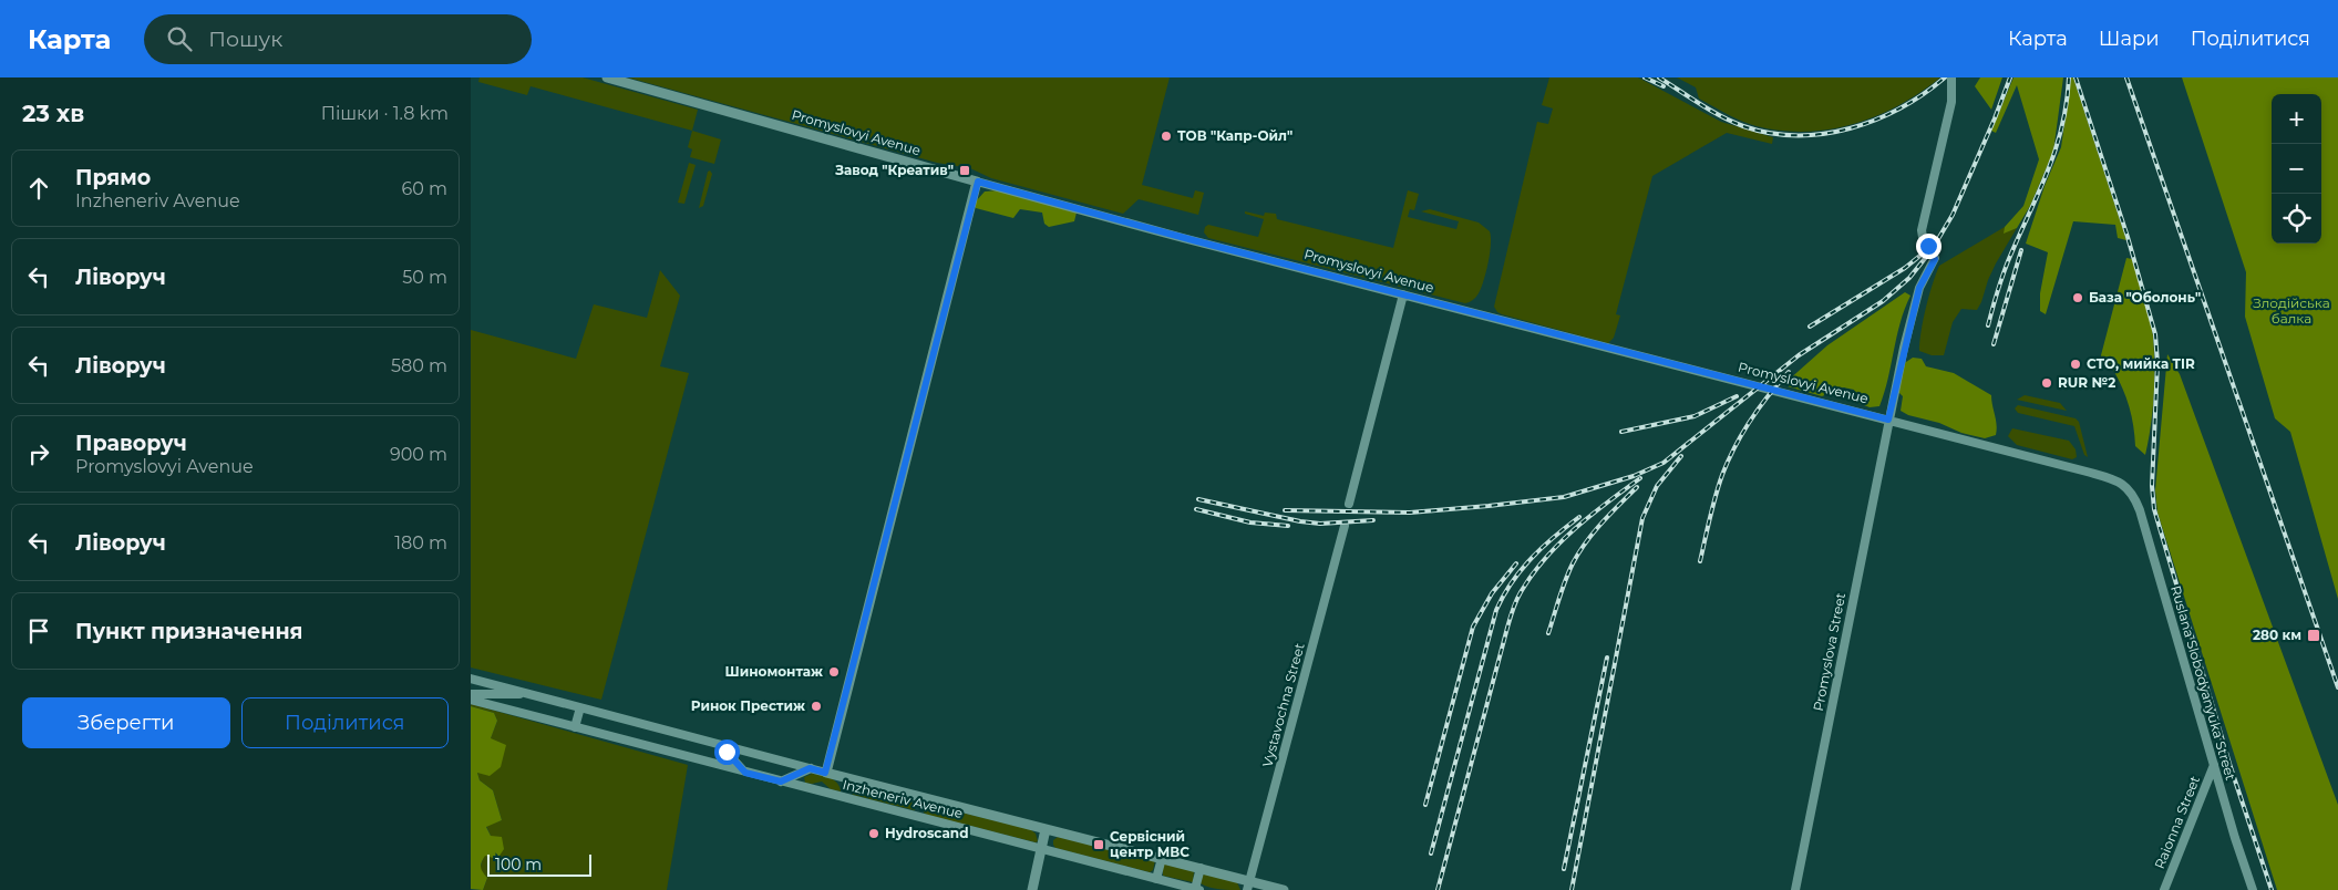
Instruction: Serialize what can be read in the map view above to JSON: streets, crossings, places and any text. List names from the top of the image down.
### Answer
{
  "streets": {
    "street": [
      "Promyslovyi Avenue",
      "Promyslova Street",
      "Ruslana Slobodyanyuka Street",
      "Vystavochna Street",
      "Inzheneriv Avenue",
      "Raionna Street"
    ]
  },
  "crossings": [
    ["Promyslovyi Avenue", "Promyslova Street"],
    ["Promyslovyi Avenue", "Ruslana Slobodyanyuka Street"],
    ["Ruslana Slobodyanyuka Street", "Raionna Street"],
    ["Vystavochna Street", "Inzheneriv Avenue"]
  ],
  "parks": ["Злодійська балка"],
  "places": {
    "other": [
      "ТОВ \"Капр-Ойл\"",
      "База \"Оболонь\"",
      "СТО, мийка TIR",
      "RUR №2",
      "Шиномонтаж",
      "Ринок Престиж",
      "Hydroscand"
    ],
    "transit": ["Завод \"Креатив\"", "280 км", "Сервісний центр МВС"]
  },
  "scale_bar": "100 m",
  "page": {
    "header": "Карта",
    "search": "Пошук",
    "nav": ["Карта", "Шари", "Поділитися"],
    "heading": ["23 хв", "Пішки · 1.8 km"],
    "map_buttons": ["+", "−"],
    "list": [
      ["Прямо", "Inzheneriv Avenue", "60 m"],
      ["Ліворуч", "50 m"],
      ["Ліворуч", "580 m"],
      ["Праворуч", "Promyslovyi Avenue", "900 m"],
      ["Ліворуч", "180 m"],
      "Пункт призначення"
    ],
    "buttons": ["Зберегти", "Поділитися"],
    "scale": "100 m"
  }
}
